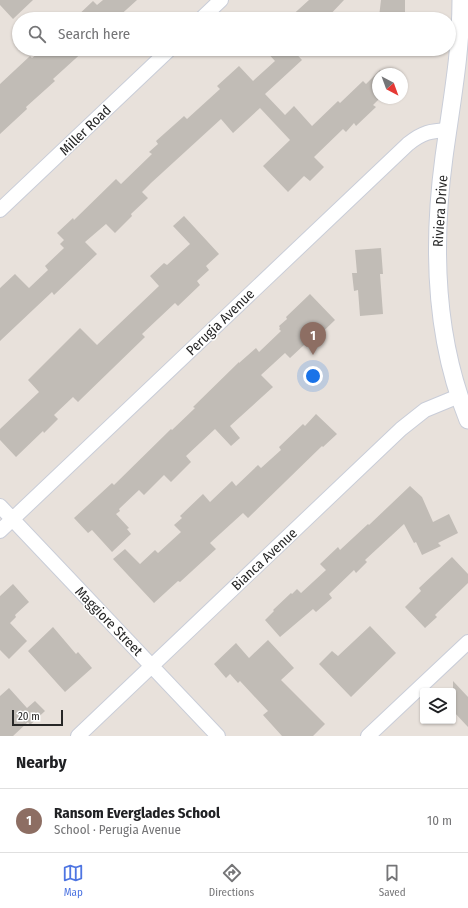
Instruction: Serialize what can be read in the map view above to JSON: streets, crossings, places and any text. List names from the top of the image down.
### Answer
{
  "streets": {
    "street": [
      "Miller Road",
      "Riviera Drive",
      "Perugia Avenue",
      "Bianca Avenue",
      "Maggiore Street"
    ]
  },
  "crossings": [
    ["Riviera Drive", "Perugia Avenue"],
    ["Riviera Drive", "Bianca Avenue"],
    ["Perugia Avenue", "Maggiore Street"],
    ["Bianca Avenue", "Maggiore Street"]
  ],
  "scale_bar": "20 m",
  "north": "bottom right",
  "page": {
    "search": "Search here",
    "pins": "1",
    "scale": "20 m",
    "heading": "Nearby",
    "list": [
      {
        "mark": "1",
        "name": "Ransom Everglades School",
        "note": "School · Perugia Avenue",
        "value": "10 m"
      }
    ],
    "nav": ["Map", "Directions", "Saved"]
  }
}
